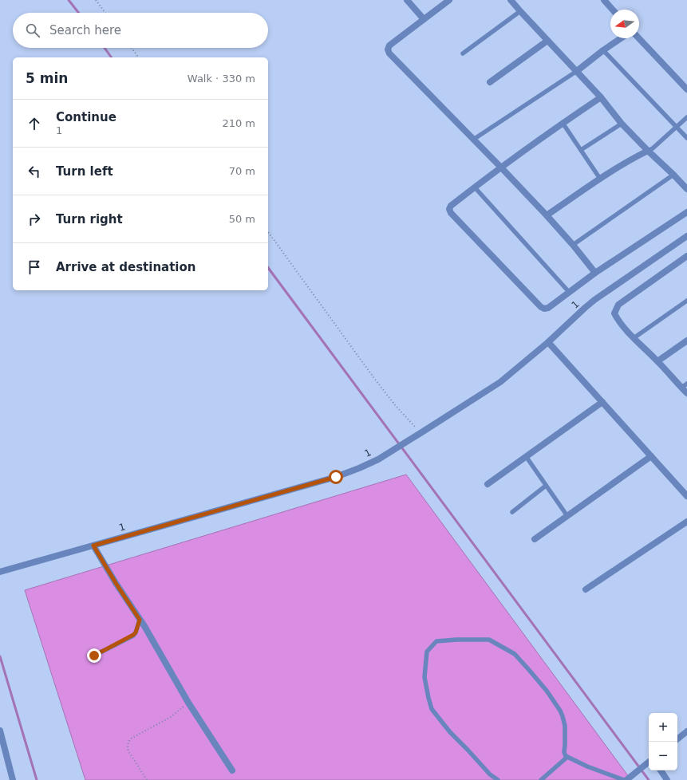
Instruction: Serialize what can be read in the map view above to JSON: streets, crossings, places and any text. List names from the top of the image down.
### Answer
{
  "streets": {
    "street": ["1"]
  },
  "north": "left",
  "page": {
    "search": "Search here",
    "heading": ["5 min", "Walk · 330 m"],
    "list": [
      ["Continue", "1", "210 m"],
      ["Turn left", "70 m"],
      ["Turn right", "50 m"],
      "Arrive at destination"
    ],
    "map_buttons": ["+", "−"]
  }
}
